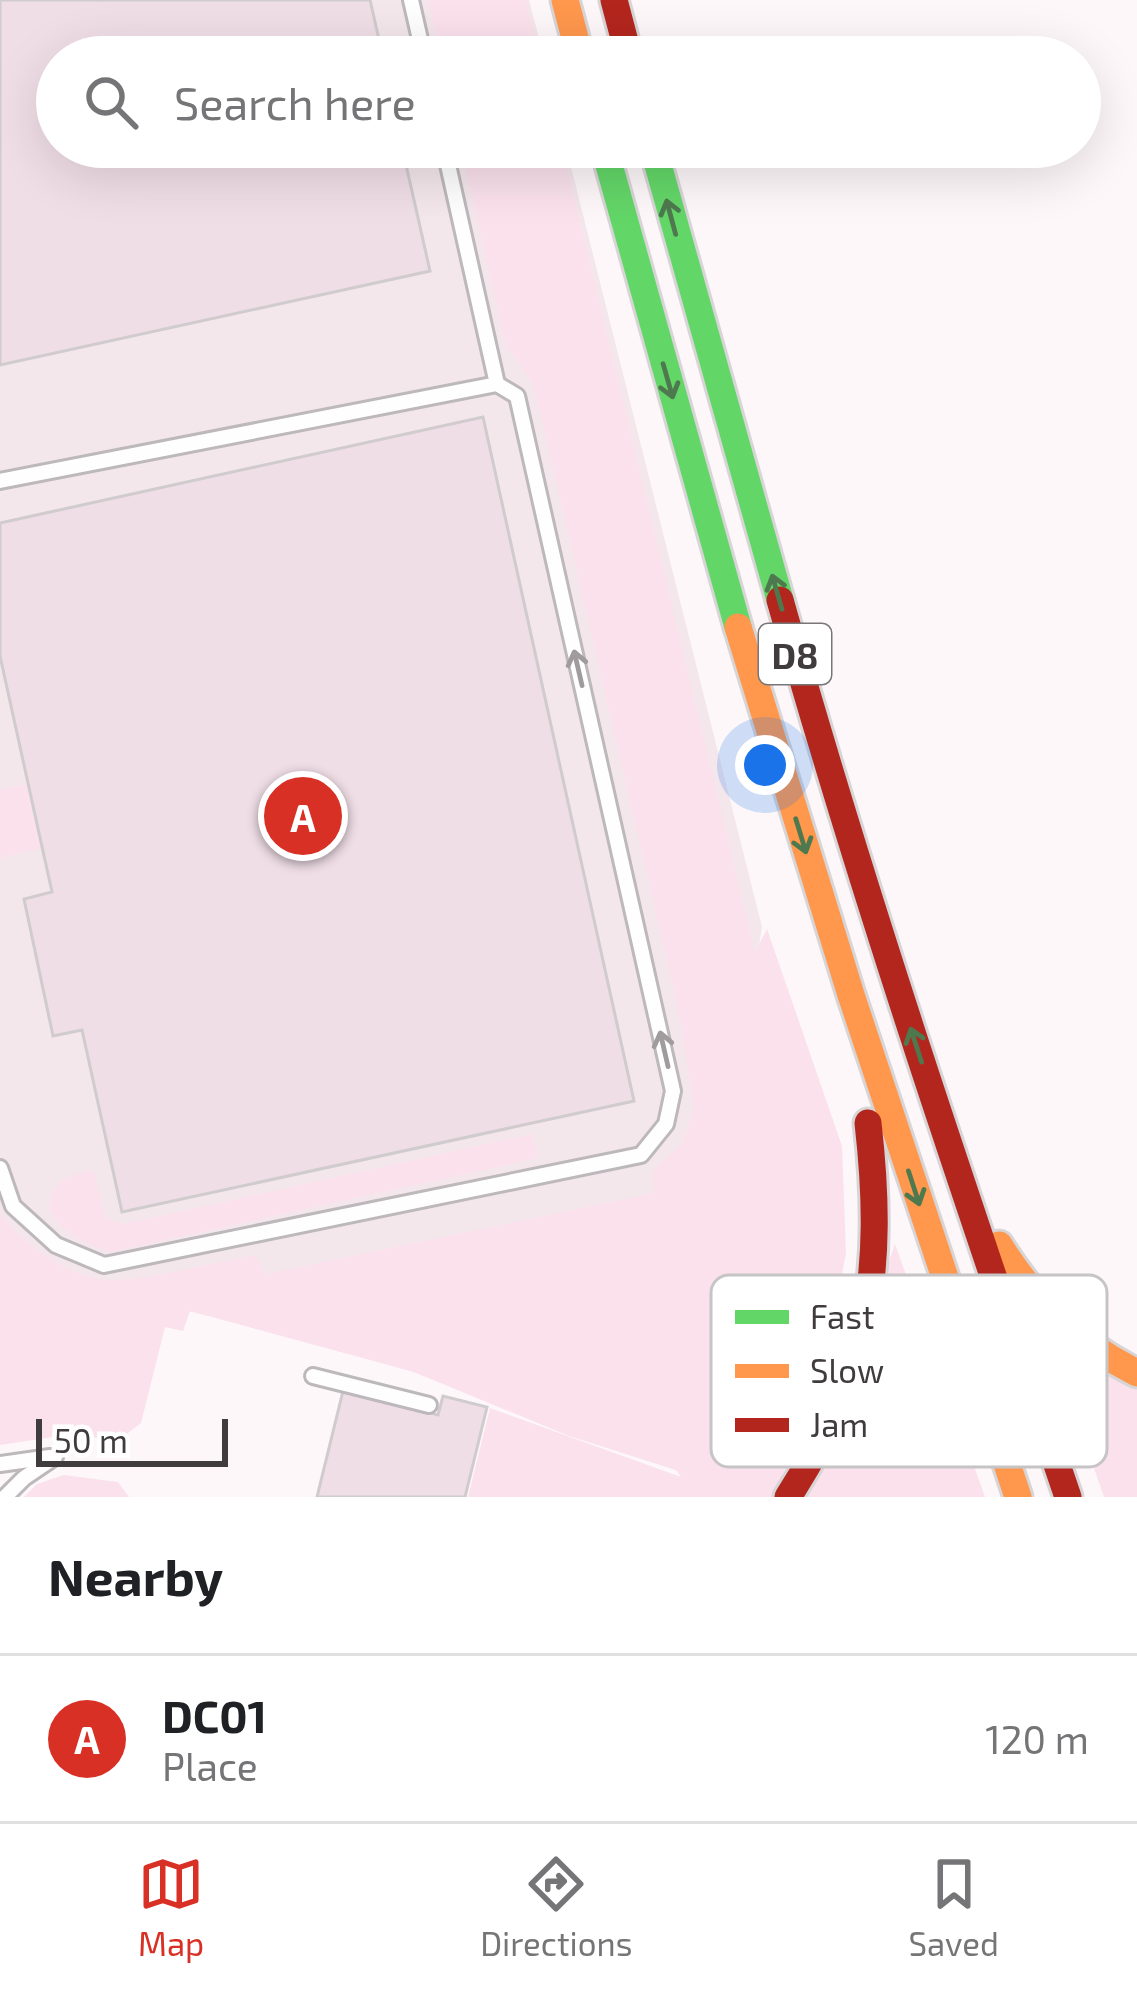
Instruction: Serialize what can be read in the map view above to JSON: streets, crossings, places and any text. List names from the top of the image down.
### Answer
{
  "streets": {
    "highway": ["D8"]
  },
  "legend": ["Fast", "Slow", "Jam"],
  "scale_bar": "50 m",
  "page": {
    "search": "Search here",
    "pins": "A",
    "scale": "50 m",
    "heading": "Nearby",
    "list": [
      {
        "mark": "A",
        "name": "DC01",
        "note": "Place",
        "value": "120 m"
      }
    ],
    "nav": ["Map", "Directions", "Saved"]
  }
}
